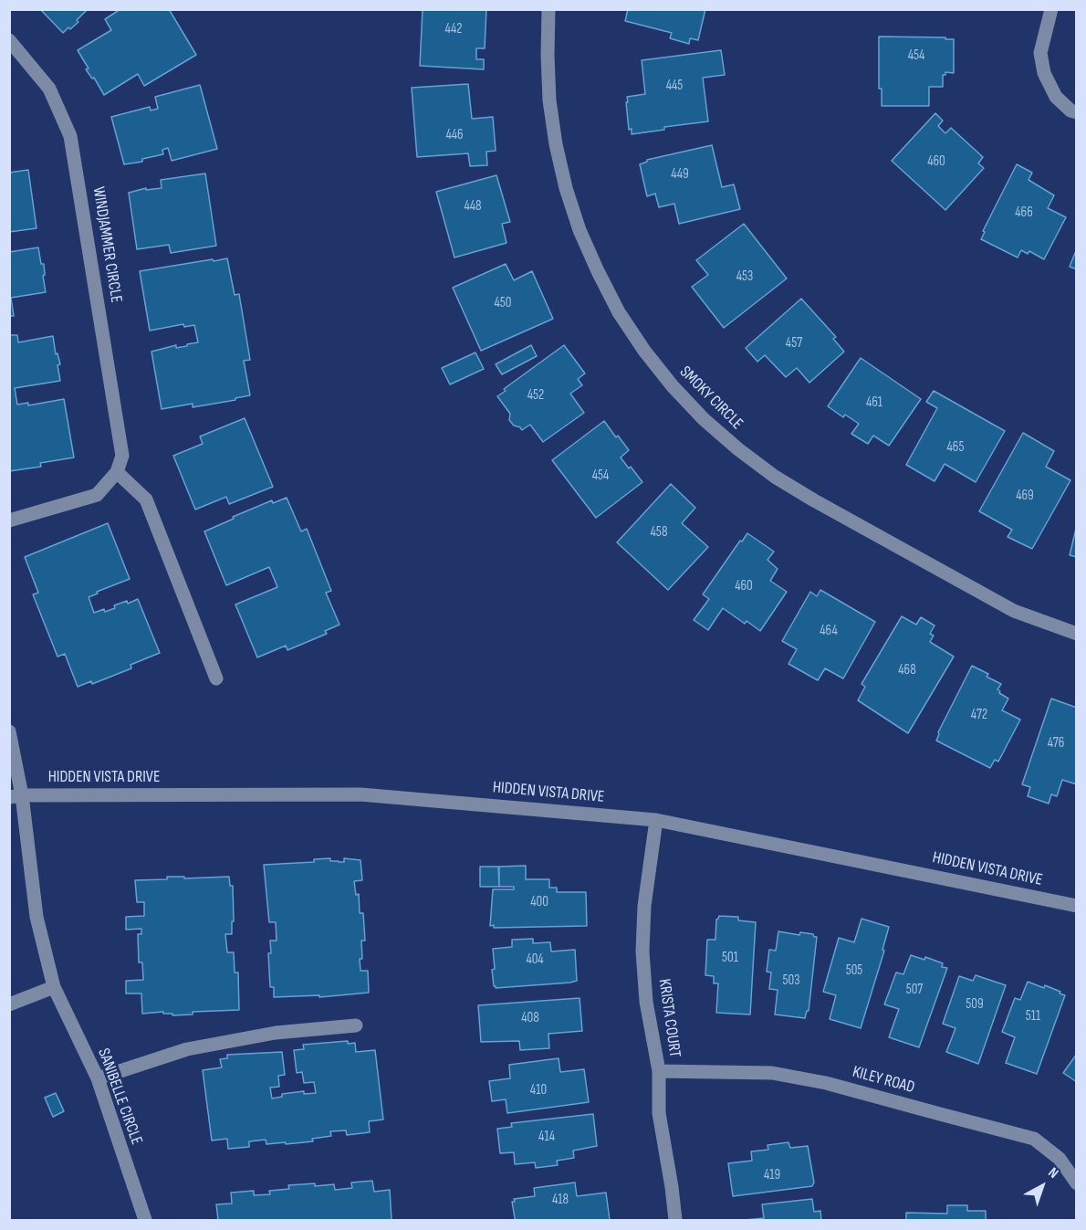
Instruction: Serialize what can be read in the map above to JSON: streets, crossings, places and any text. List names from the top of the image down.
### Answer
{
  "streets": {
    "street": [
      "WINDJAMMER CIRCLE",
      "SMOKY CIRCLE",
      "HIDDEN VISTA DRIVE",
      "KRISTA COURT",
      "KILEY ROAD",
      "SANIBELLE CIRCLE"
    ]
  },
  "crossings": [
    ["HIDDEN VISTA DRIVE", "KRISTA COURT"],
    ["HIDDEN VISTA DRIVE", "SANIBELLE CIRCLE"],
    ["KRISTA COURT", "KILEY ROAD"]
  ],
  "house_numbers": [
    "442",
    "454",
    "445",
    "446",
    "460",
    "449",
    "448",
    "466",
    "453",
    "450",
    "457",
    "452",
    "461",
    "465",
    "454",
    "469",
    "458",
    "460",
    "464",
    "468",
    "472",
    "476",
    "400",
    "501",
    "404",
    "505",
    "503",
    "507",
    "509",
    "511",
    "408",
    "410",
    "414",
    "419",
    "418"
  ],
  "north": "top right"
}
